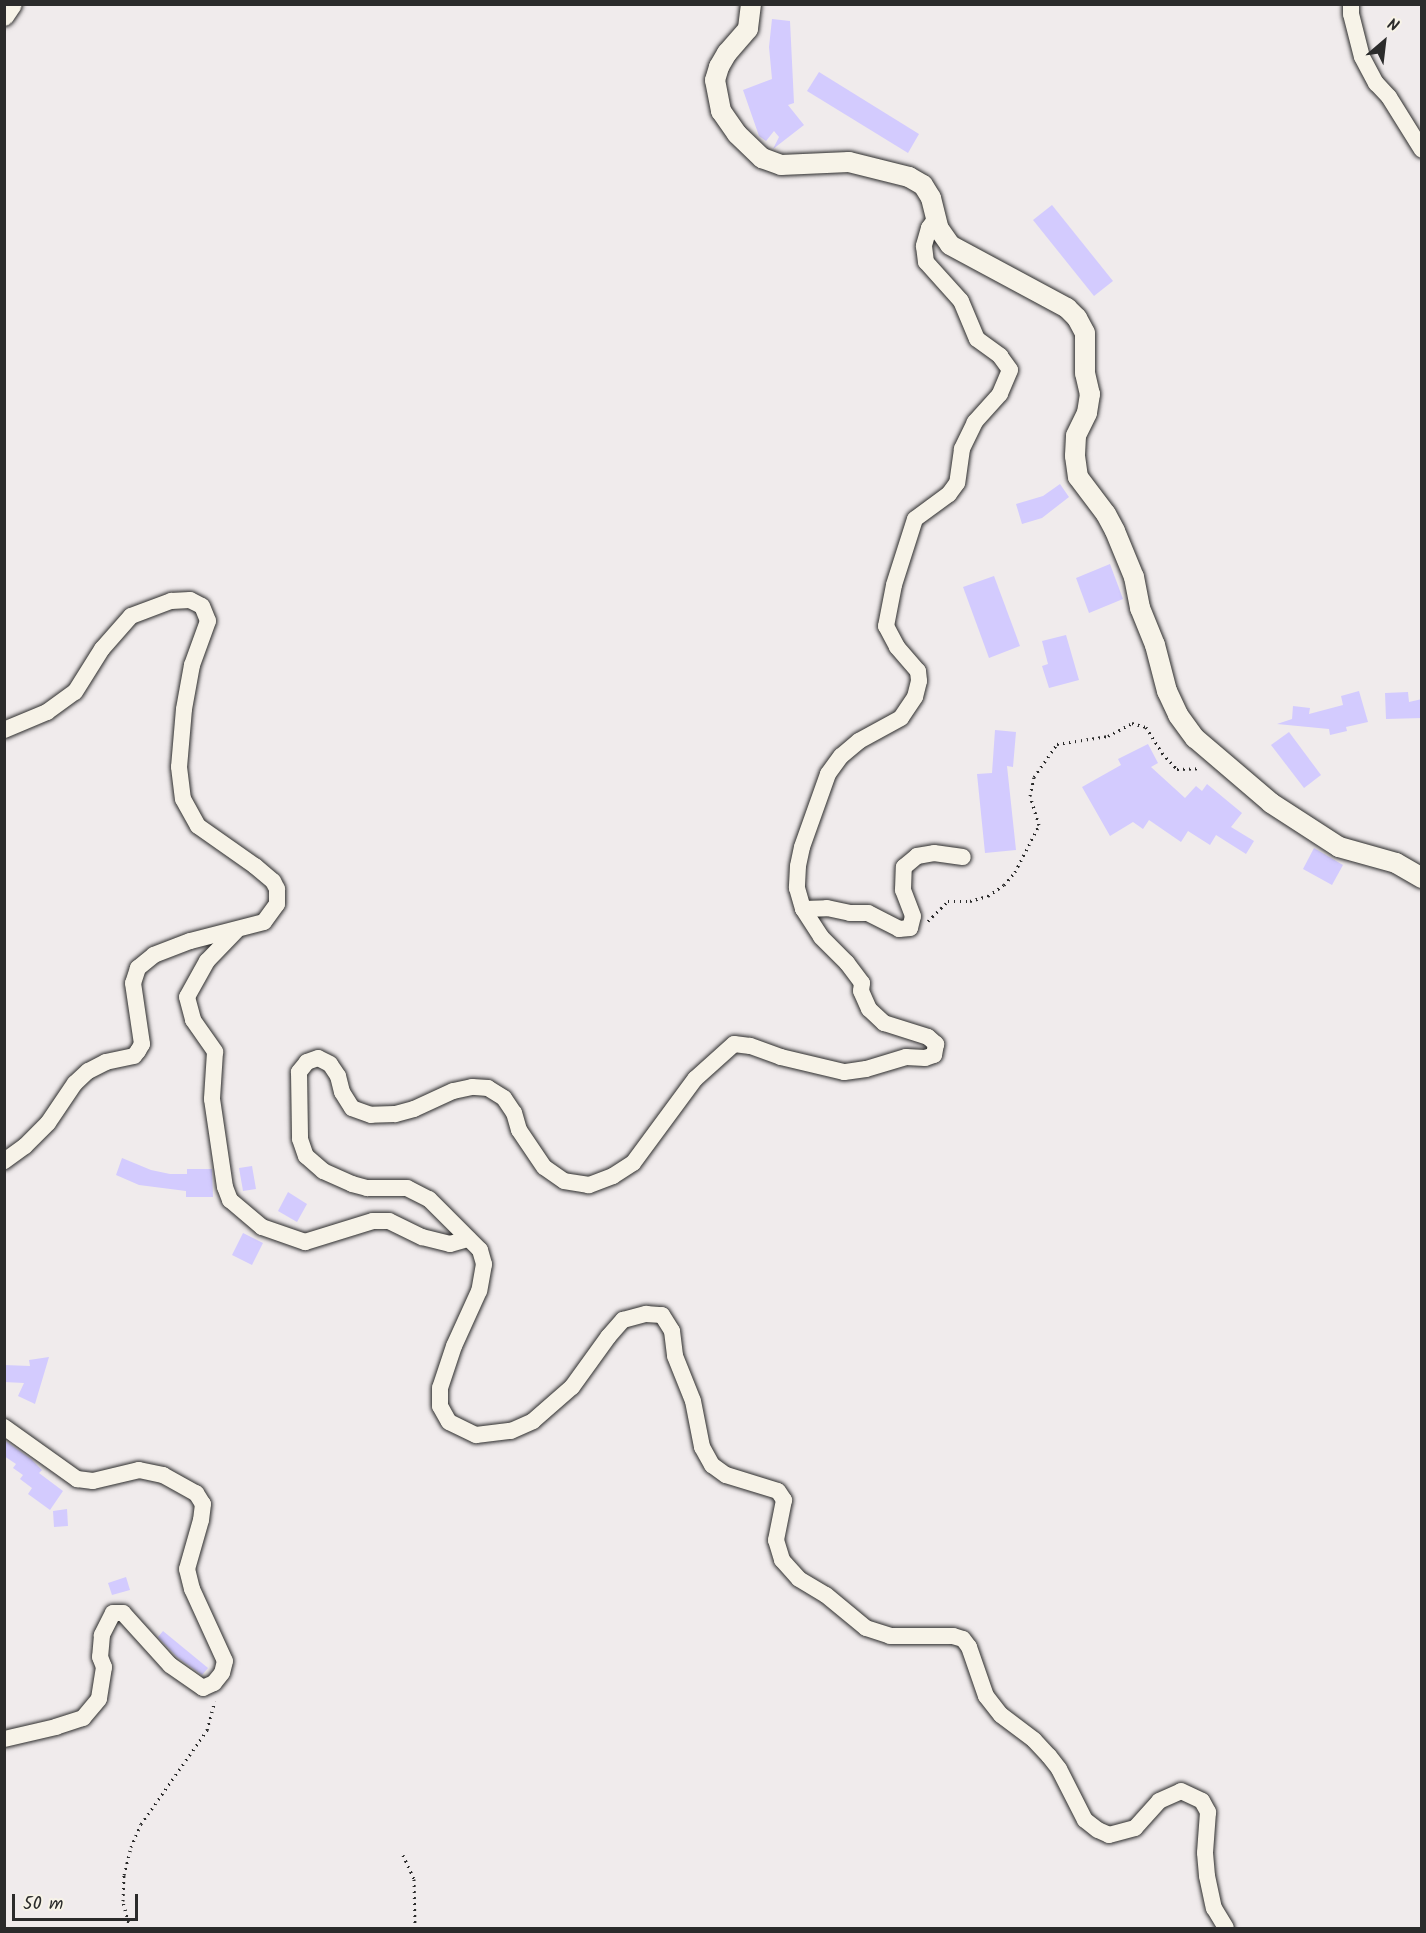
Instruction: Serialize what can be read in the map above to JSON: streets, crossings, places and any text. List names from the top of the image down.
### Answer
{
  "scale_bar": "50 m",
  "north": "top right"
}
